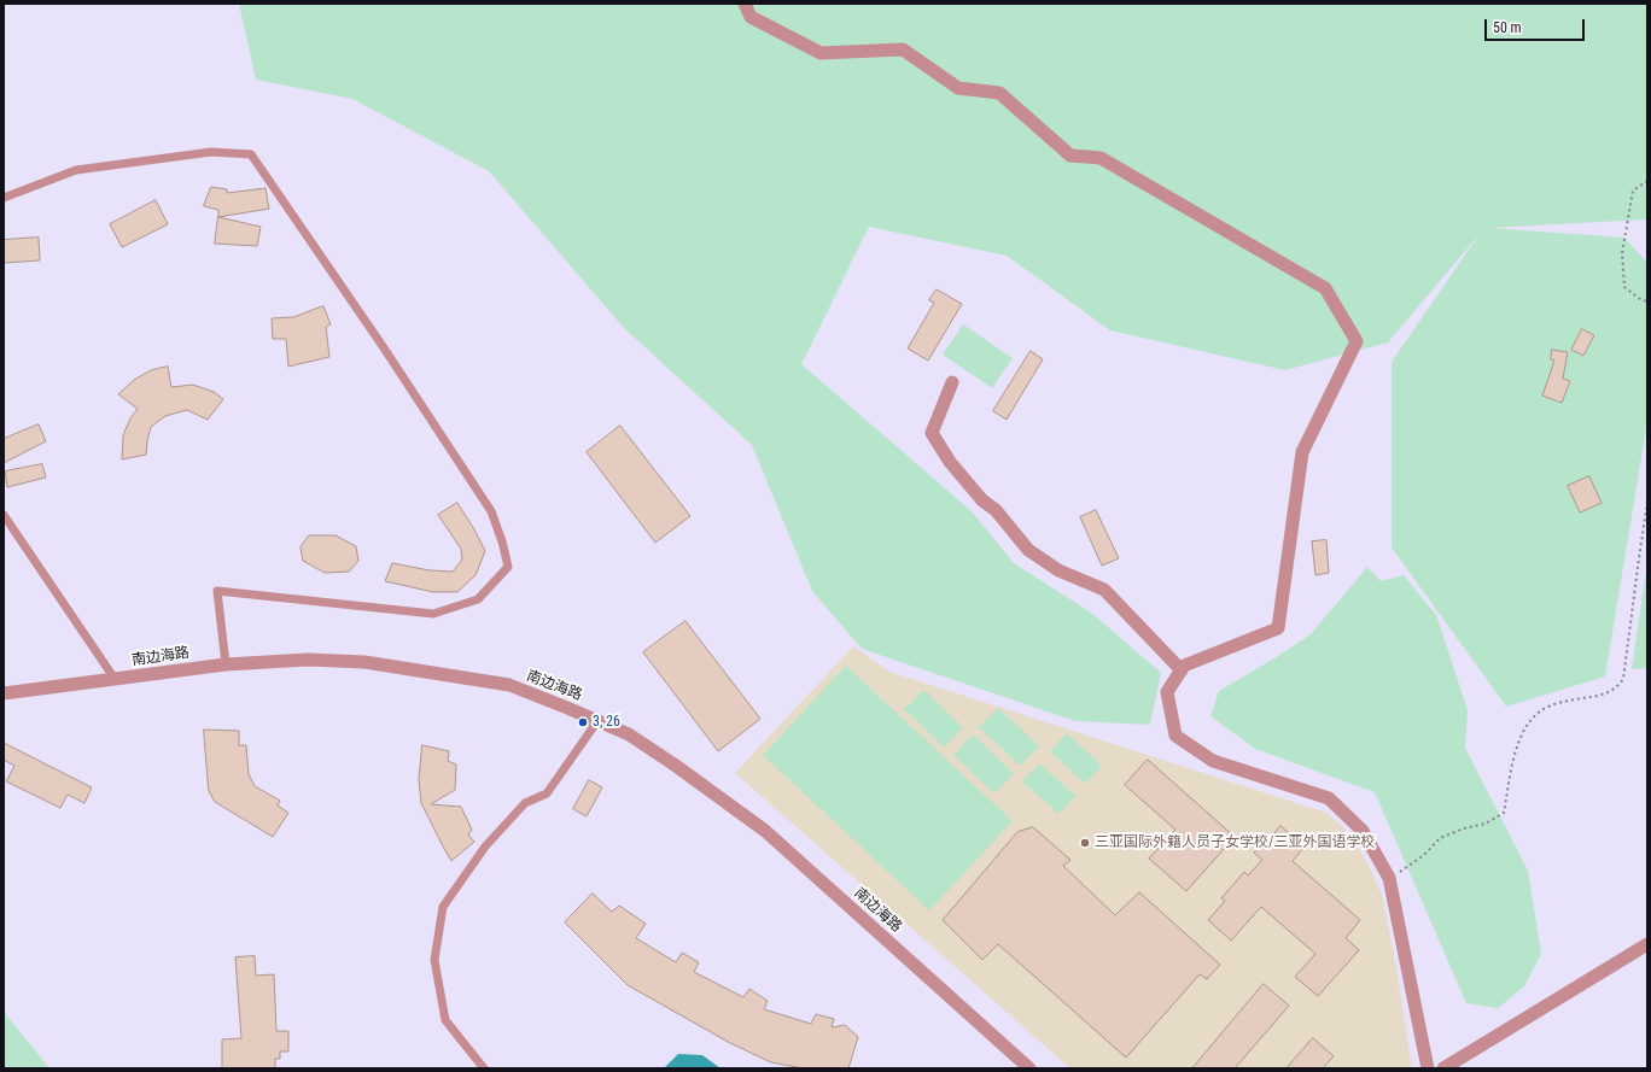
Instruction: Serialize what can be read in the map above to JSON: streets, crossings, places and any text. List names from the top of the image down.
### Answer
{
  "streets": {
    "street": ["南边海路"]
  },
  "places": ["3, 26", "三亚国际外籍人员子女学校/三亚外国语学校"],
  "scale_bar": "50 m"
}
